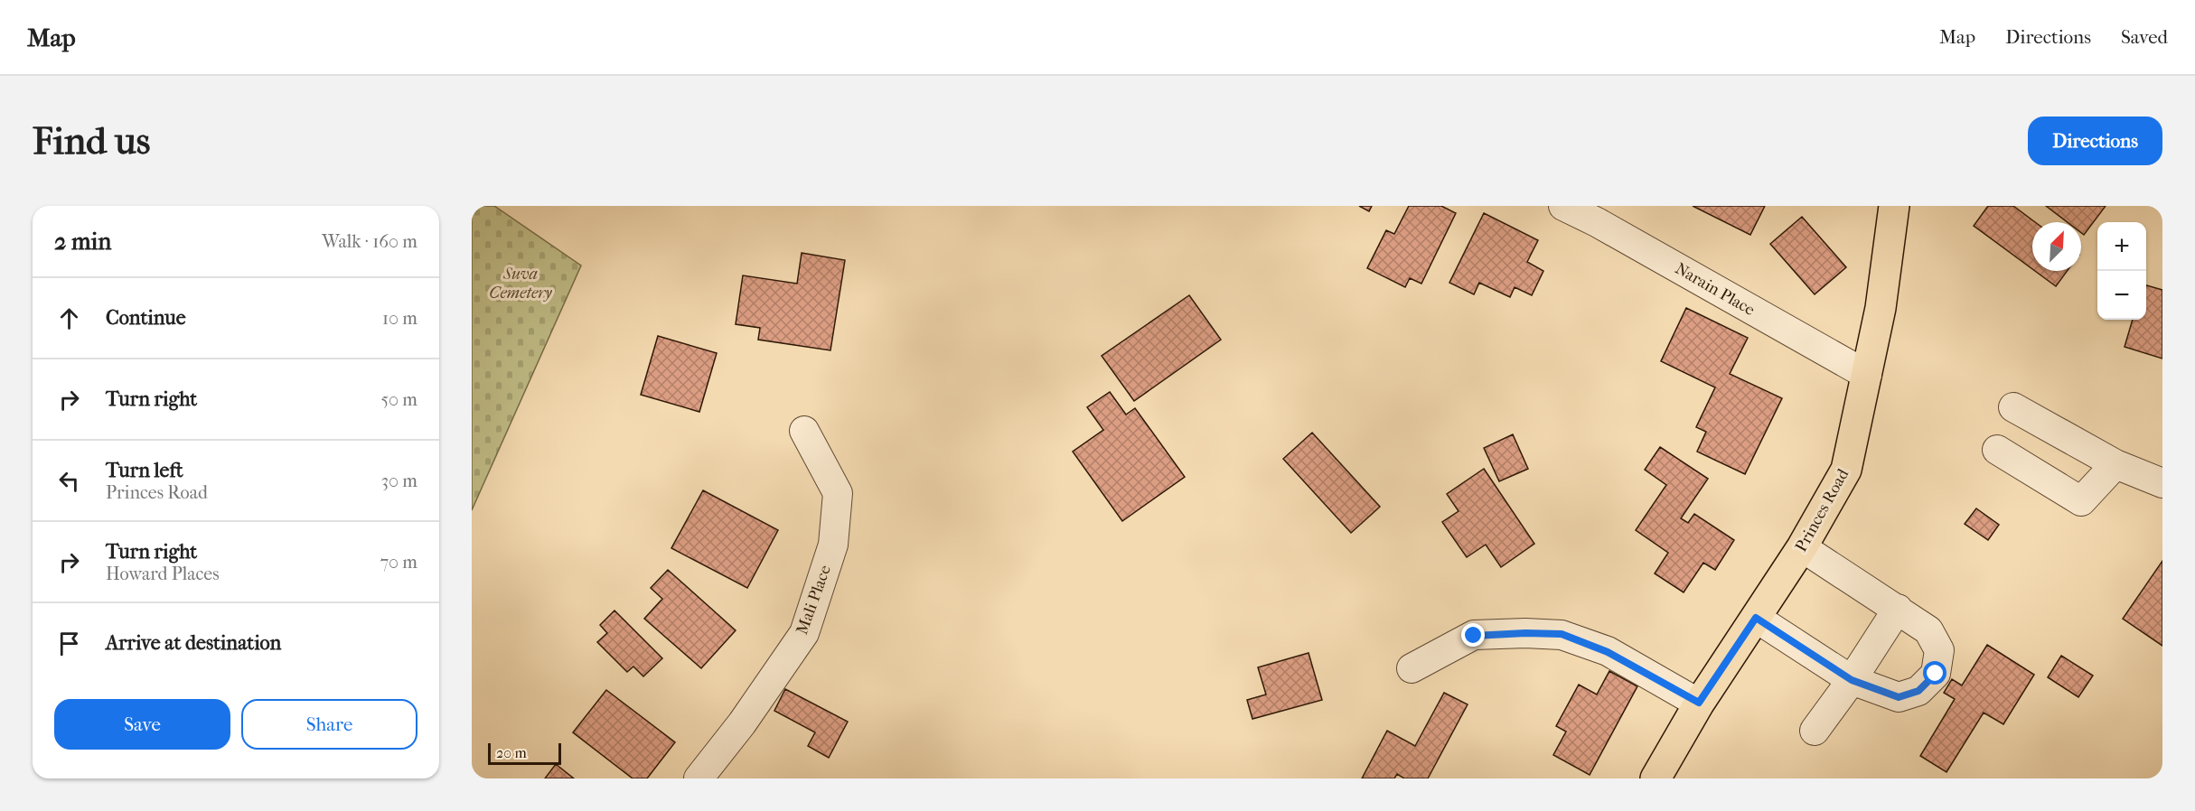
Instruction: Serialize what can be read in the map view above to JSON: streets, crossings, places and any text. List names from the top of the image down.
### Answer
{
  "streets": {
    "main road": ["Princes Road"],
    "street": ["Narain Place", "Mali Place"]
  },
  "crossings": [
    ["Narain Place", "Princes Road"]
  ],
  "parks": ["Suva Cemetery"],
  "scale_bar": "20 m",
  "north": "top right",
  "page": {
    "header": "Map",
    "nav": ["Map", "Directions", "Saved"],
    "buttons": [
      "Directions",
      ["Save", "Share"]
    ],
    "title": "Find us",
    "heading": ["2 min", "Walk · 160 m"],
    "map_buttons": ["+", "−"],
    "list": [
      ["Continue", "10 m"],
      ["Turn right", "50 m"],
      ["Turn left", "Princes Road", "30 m"],
      ["Turn right", "Howard Places", "70 m"],
      "Arrive at destination"
    ],
    "scale": "20 m"
  }
}
